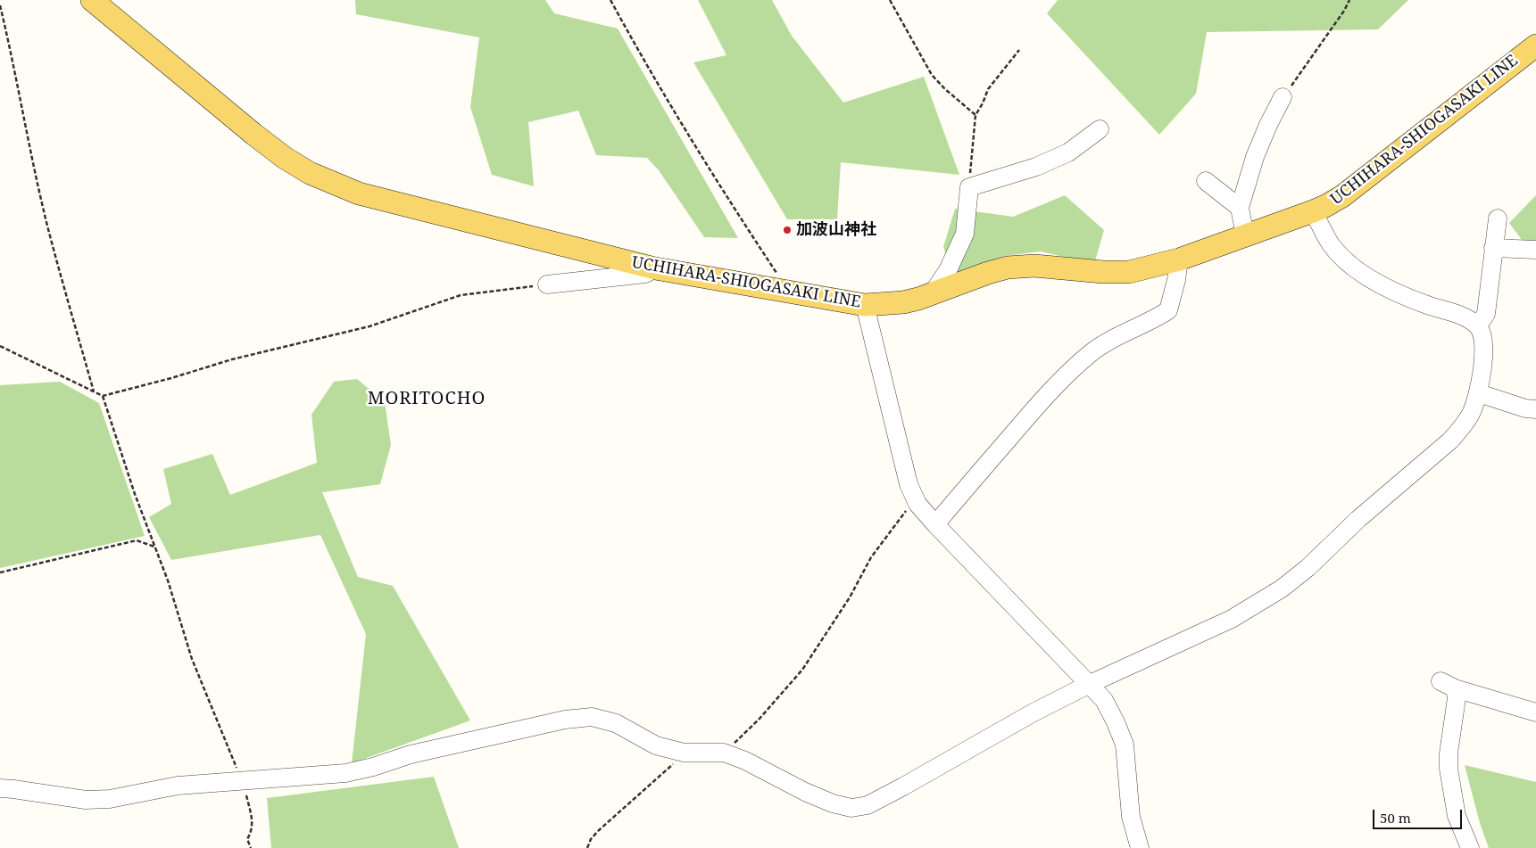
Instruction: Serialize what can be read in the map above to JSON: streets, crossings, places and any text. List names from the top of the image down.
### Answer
{
  "streets": {
    "main road": ["UCHIHARA-SHIOGASAKI LINE"]
  },
  "districts": ["MORITOCHO"],
  "places": ["加波山神社"],
  "scale_bar": "50 m"
}
